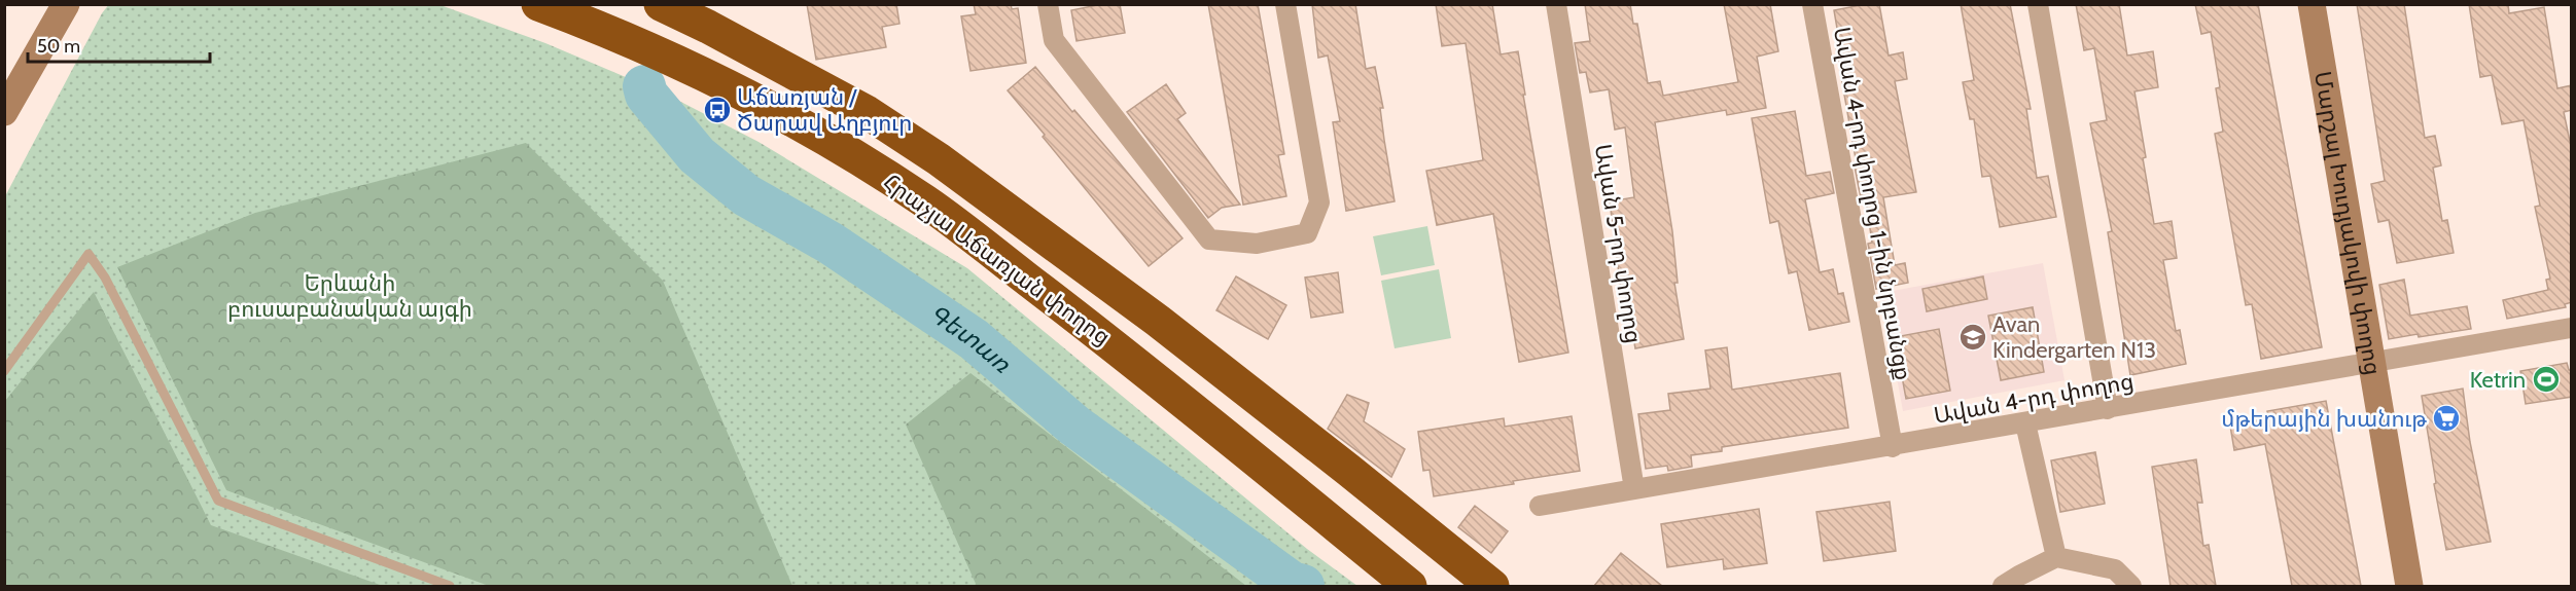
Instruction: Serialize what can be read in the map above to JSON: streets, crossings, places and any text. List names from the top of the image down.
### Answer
{
  "streets": {
    "highway": ["Հրաչյա Աճառյան փողոց"],
    "street": [
      "Ավան 4-րդ փողոց 1-ին նրբանցք",
      "Մարշալ Խուդյակովի փողոց",
      "Ավան 5-րդ փողոց",
      "Ավան 4-րդ փողոց"
    ]
  },
  "crossings": [
    ["Ավան 4-րդ փողոց 1-ին նրբանցք", "Ավան 4-րդ փողոց"],
    ["Մարշալ Խուդյակովի փողոց", "Ավան 4-րդ փողոց"],
    ["Ավան 5-րդ փողոց", "Ավան 4-րդ փողոց"]
  ],
  "water": ["Գետառ"],
  "parks": ["Երևանի բուսաբանական այգի"],
  "places": {
    "bus stop": ["Աճառյան / Ծարավ Աղբյուր"],
    "school or university": ["Avan Kindergarten N13"],
    "sports": ["Ketrin"],
    "supermarket": ["մթերային խանութ"]
  },
  "scale_bar": "50 m"
}
